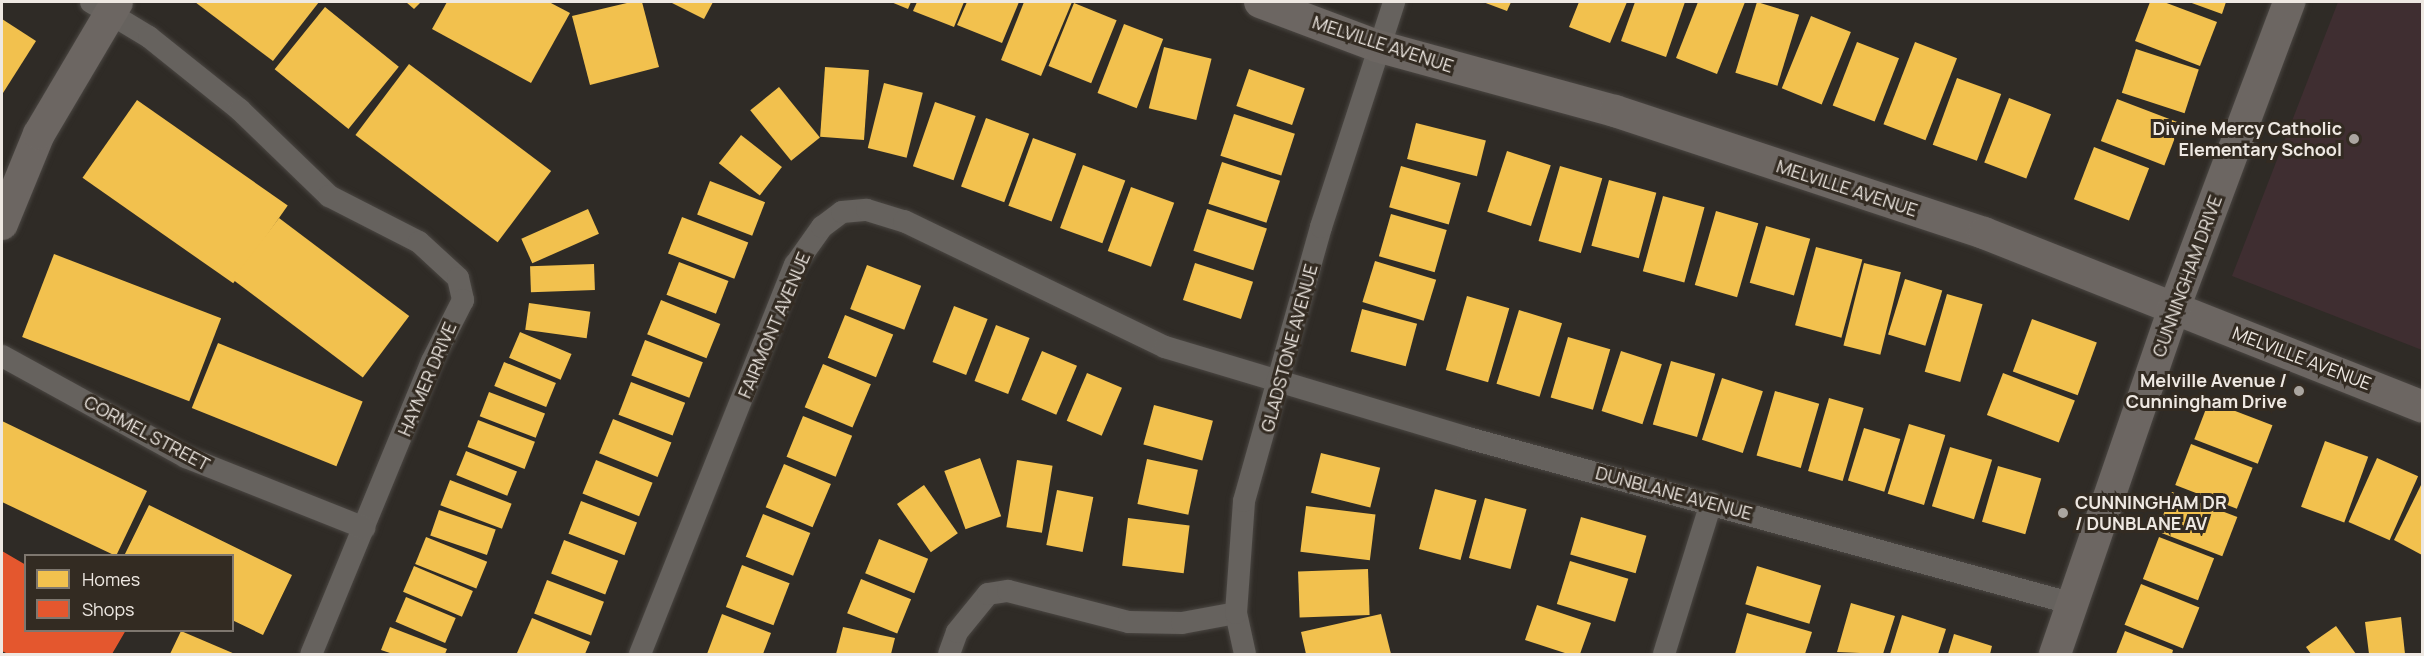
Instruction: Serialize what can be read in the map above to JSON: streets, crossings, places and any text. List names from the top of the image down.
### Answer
{
  "streets": {
    "street": [
      "MELVILLE AVENUE",
      "CUNNINGHAM DRIVE",
      "FAIRMONT AVENUE",
      "GLADSTONE AVENUE",
      "HAYMER DRIVE",
      "CORMEL STREET",
      "DUNBLANE AVENUE"
    ]
  },
  "crossings": [
    ["MELVILLE AVENUE", "CUNNINGHAM DRIVE"],
    ["MELVILLE AVENUE", "GLADSTONE AVENUE"],
    ["CUNNINGHAM DRIVE", "DUNBLANE AVENUE"],
    ["FAIRMONT AVENUE", "GLADSTONE AVENUE"],
    ["FAIRMONT AVENUE", "DUNBLANE AVENUE"],
    ["GLADSTONE AVENUE", "DUNBLANE AVENUE"],
    ["HAYMER DRIVE", "CORMEL STREET"]
  ],
  "places": ["Divine Mercy Catholic Elementary School", "Melville Avenue / Cunningham Drive", "CUNNINGHAM DR / DUNBLANE AV"],
  "legend": ["Homes", "Shops"]
}
